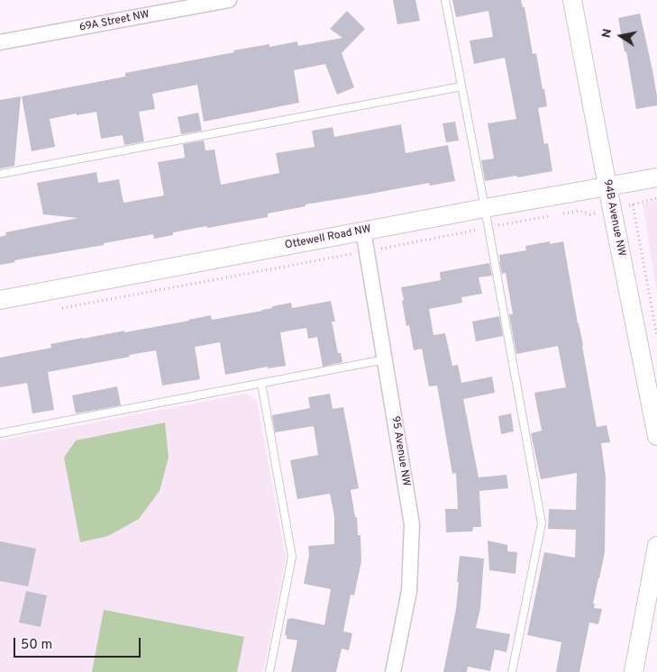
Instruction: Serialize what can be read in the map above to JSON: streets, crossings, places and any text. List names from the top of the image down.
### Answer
{
  "streets": {
    "street": [
      "69A Street NW",
      "94B Avenue NW",
      "Ottewell Road NW",
      "95 Avenue NW"
    ]
  },
  "crossings": [
    ["94B Avenue NW", "Ottewell Road NW"],
    ["Ottewell Road NW", "95 Avenue NW"]
  ],
  "scale_bar": "50 m",
  "north": "left"
}
